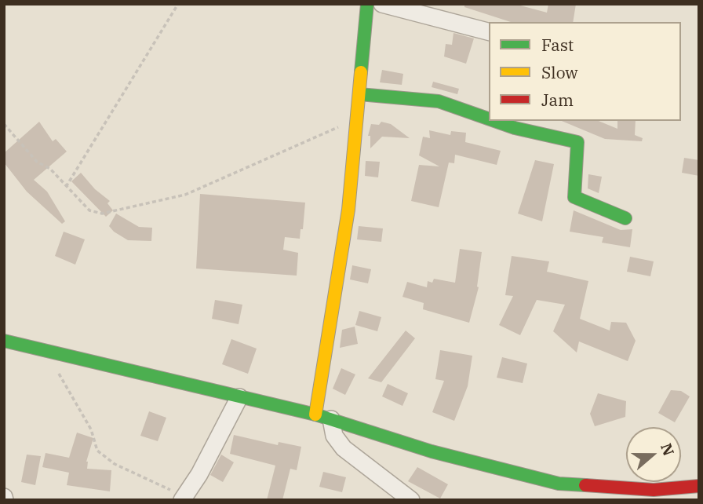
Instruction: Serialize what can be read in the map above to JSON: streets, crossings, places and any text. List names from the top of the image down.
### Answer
{
  "legend": ["Fast", "Slow", "Jam"],
  "north": "right"
}
